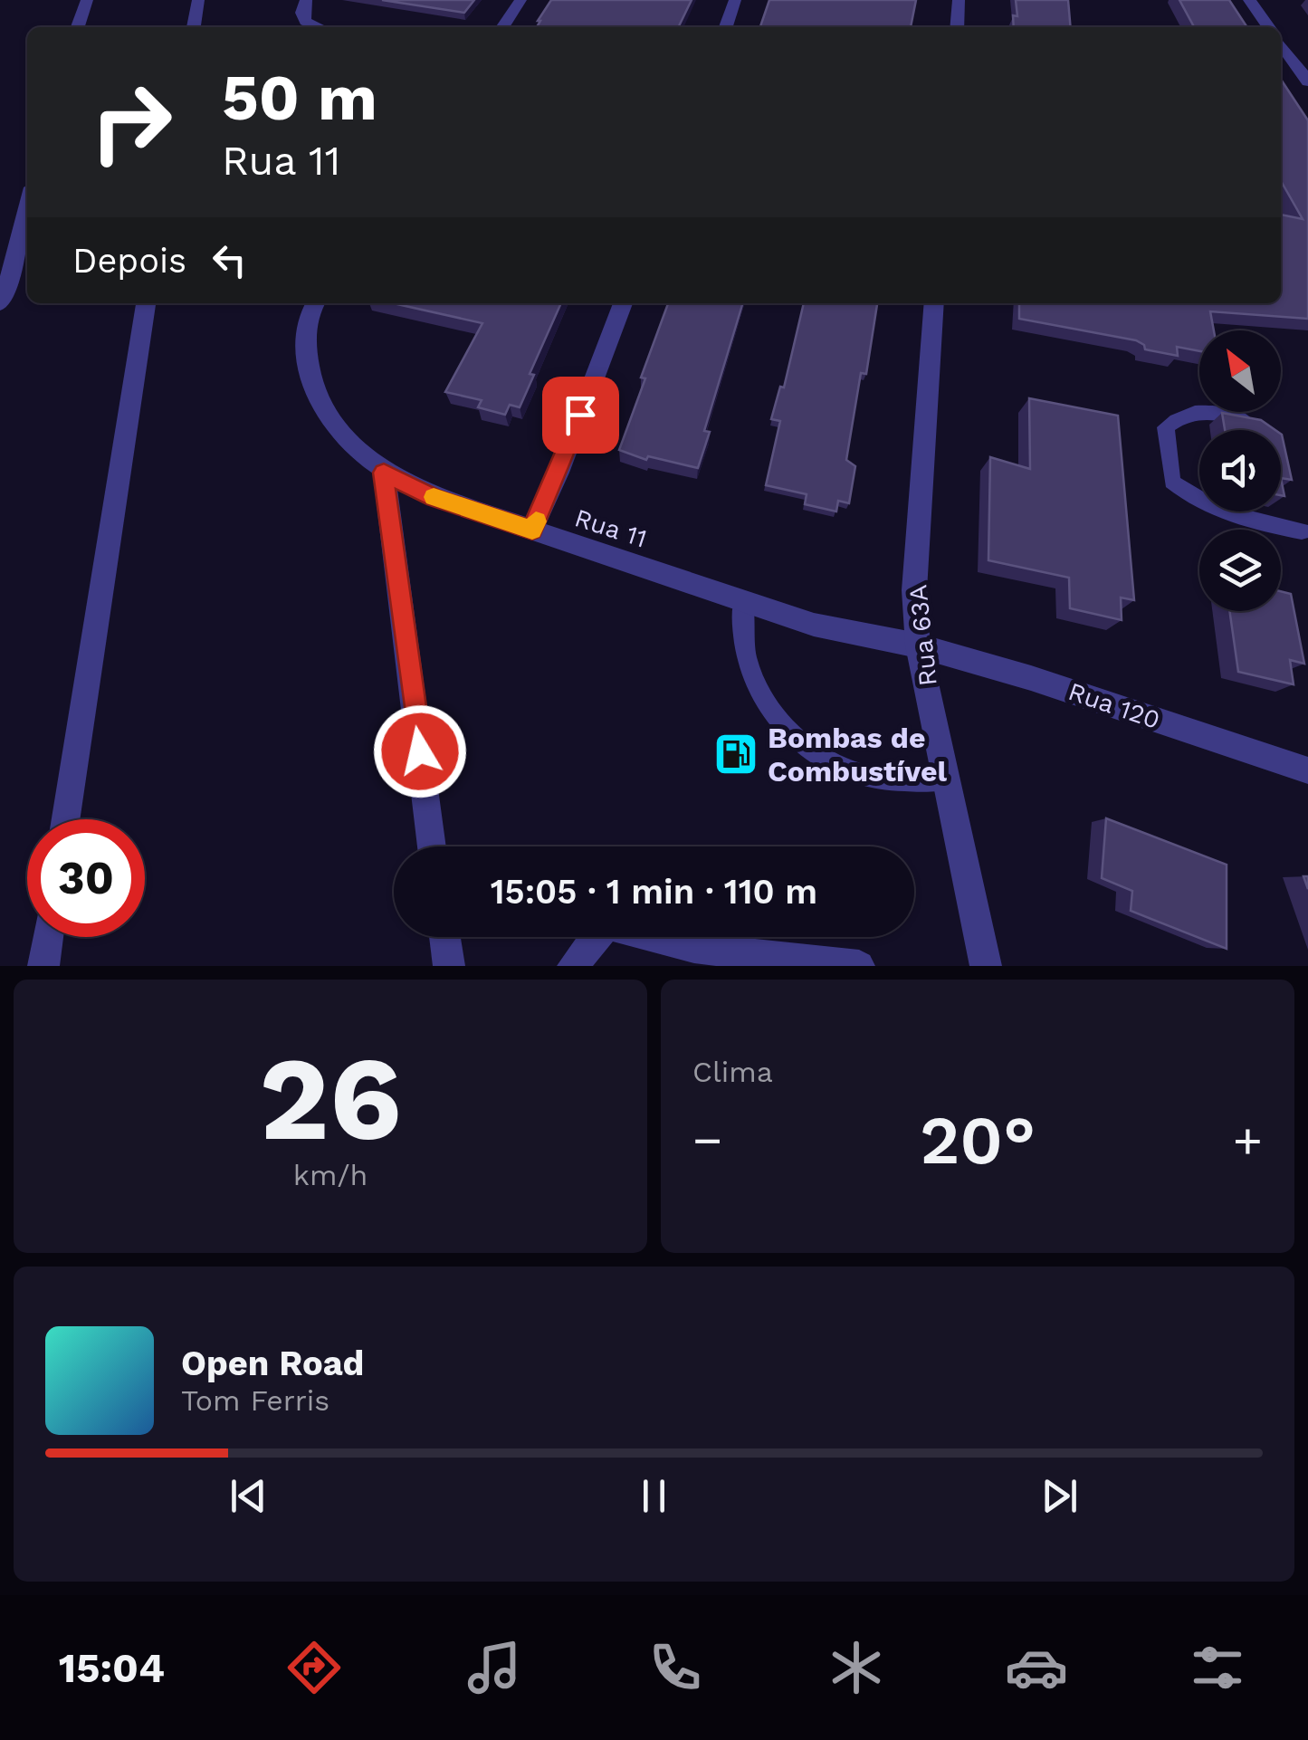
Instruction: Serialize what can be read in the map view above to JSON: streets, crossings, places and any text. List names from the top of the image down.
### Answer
{
  "streets": {
    "street": ["Rua 11", "Rua 63A", "Rua 120"]
  },
  "crossings": [
    ["Rua 11", "Rua 63A"],
    ["Rua 11", "Rua 120"],
    ["Rua 63A", "Rua 120"]
  ],
  "places": {
    "fuel station": ["Bombas de Combustível"]
  },
  "north": "top left",
  "page": {
    "turn": ["50 m", "Rua 11"],
    "then": "Depois",
    "limit": "30",
    "trip": "15:05 · 1 min · 110 m",
    "tile": [
      ["26", "km/h"],
      "Clima"
    ],
    "heat": ["−", "20°", "+"],
    "song": ["Open Road", "Tom Ferris"],
    "tabs": "15:04"
  }
}
